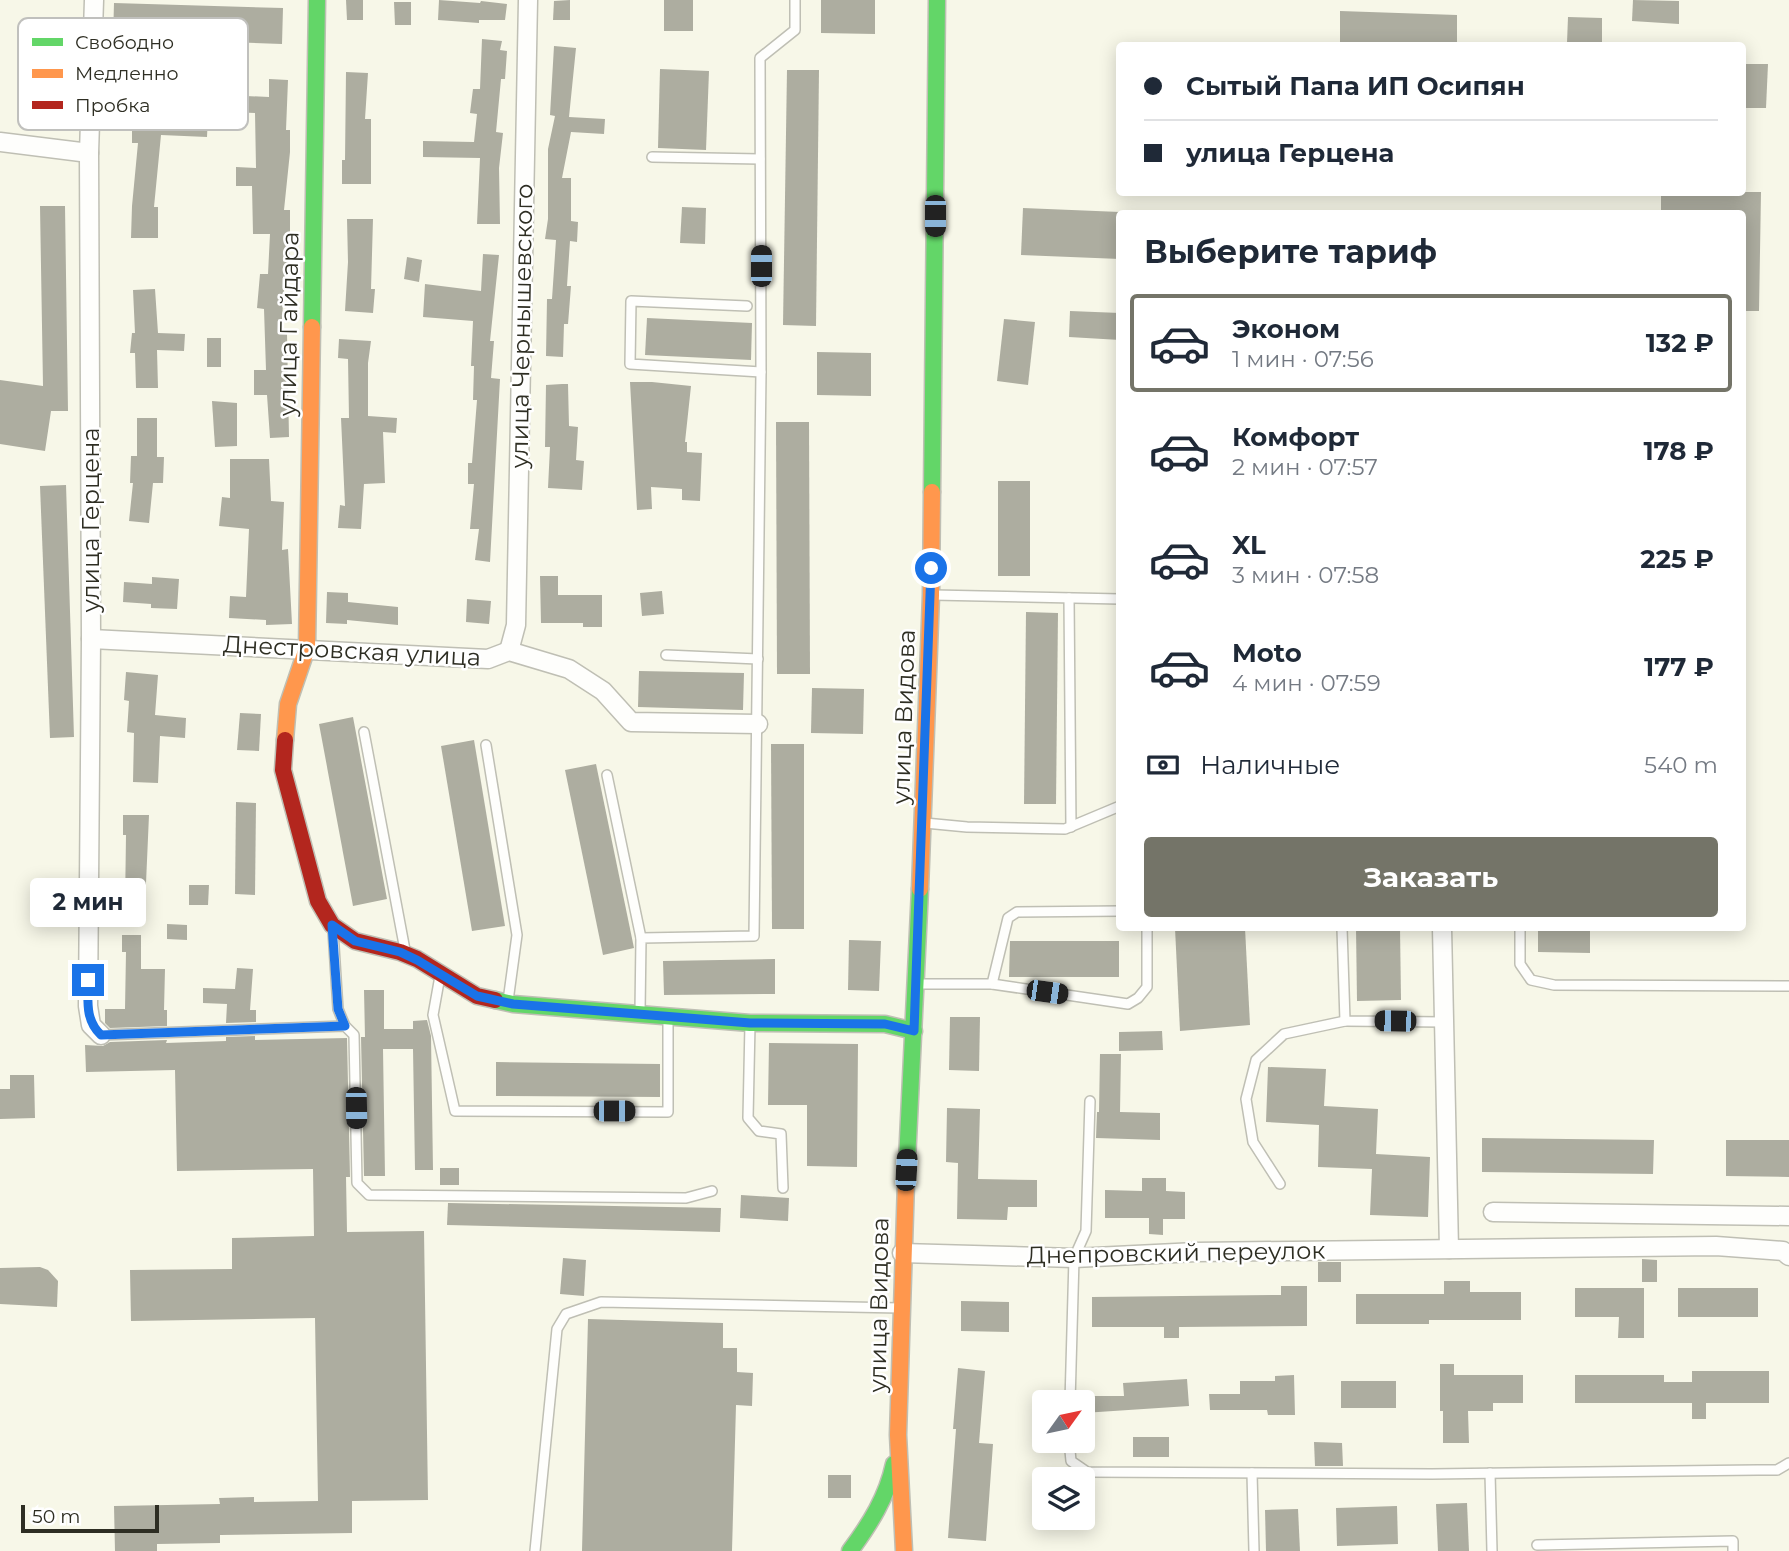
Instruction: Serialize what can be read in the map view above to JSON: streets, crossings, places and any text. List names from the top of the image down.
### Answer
{
  "streets": {
    "street": [
      "улица Гайдара",
      "улица Чернышевского",
      "улица Герцена",
      "Днестровская улица",
      "улица Видова",
      "Днепровский переулок"
    ]
  },
  "crossings": [
    ["улица Гайдара", "Днестровская улица"],
    ["улица Чернышевского", "Днестровская улица"],
    ["улица Герцена", "Днестровская улица"],
    ["улица Видова", "Днепровский переулок"]
  ],
  "legend": ["Свободно", "Медленно", "Пробка"],
  "scale_bar": "50 m",
  "north": "top right",
  "page": {
    "banner": ["Сытый Папа ИП Осипян", "улица Герцена"],
    "heading": "Выберите тариф",
    "list": [
      {
        "name": "Эконом",
        "note": "1 мин · 07:56",
        "value": "132 ₽"
      },
      {
        "name": "Комфорт",
        "note": "2 мин · 07:57",
        "value": "178 ₽"
      },
      {
        "name": "XL",
        "note": "3 мин · 07:58",
        "value": "225 ₽"
      },
      {
        "name": "Moto",
        "note": "4 мин · 07:59",
        "value": "177 ₽"
      }
    ],
    "pay": ["Наличные", "540 m"],
    "buttons": "Заказать",
    "bubble": "2 мин",
    "scale": "50 m"
  }
}
